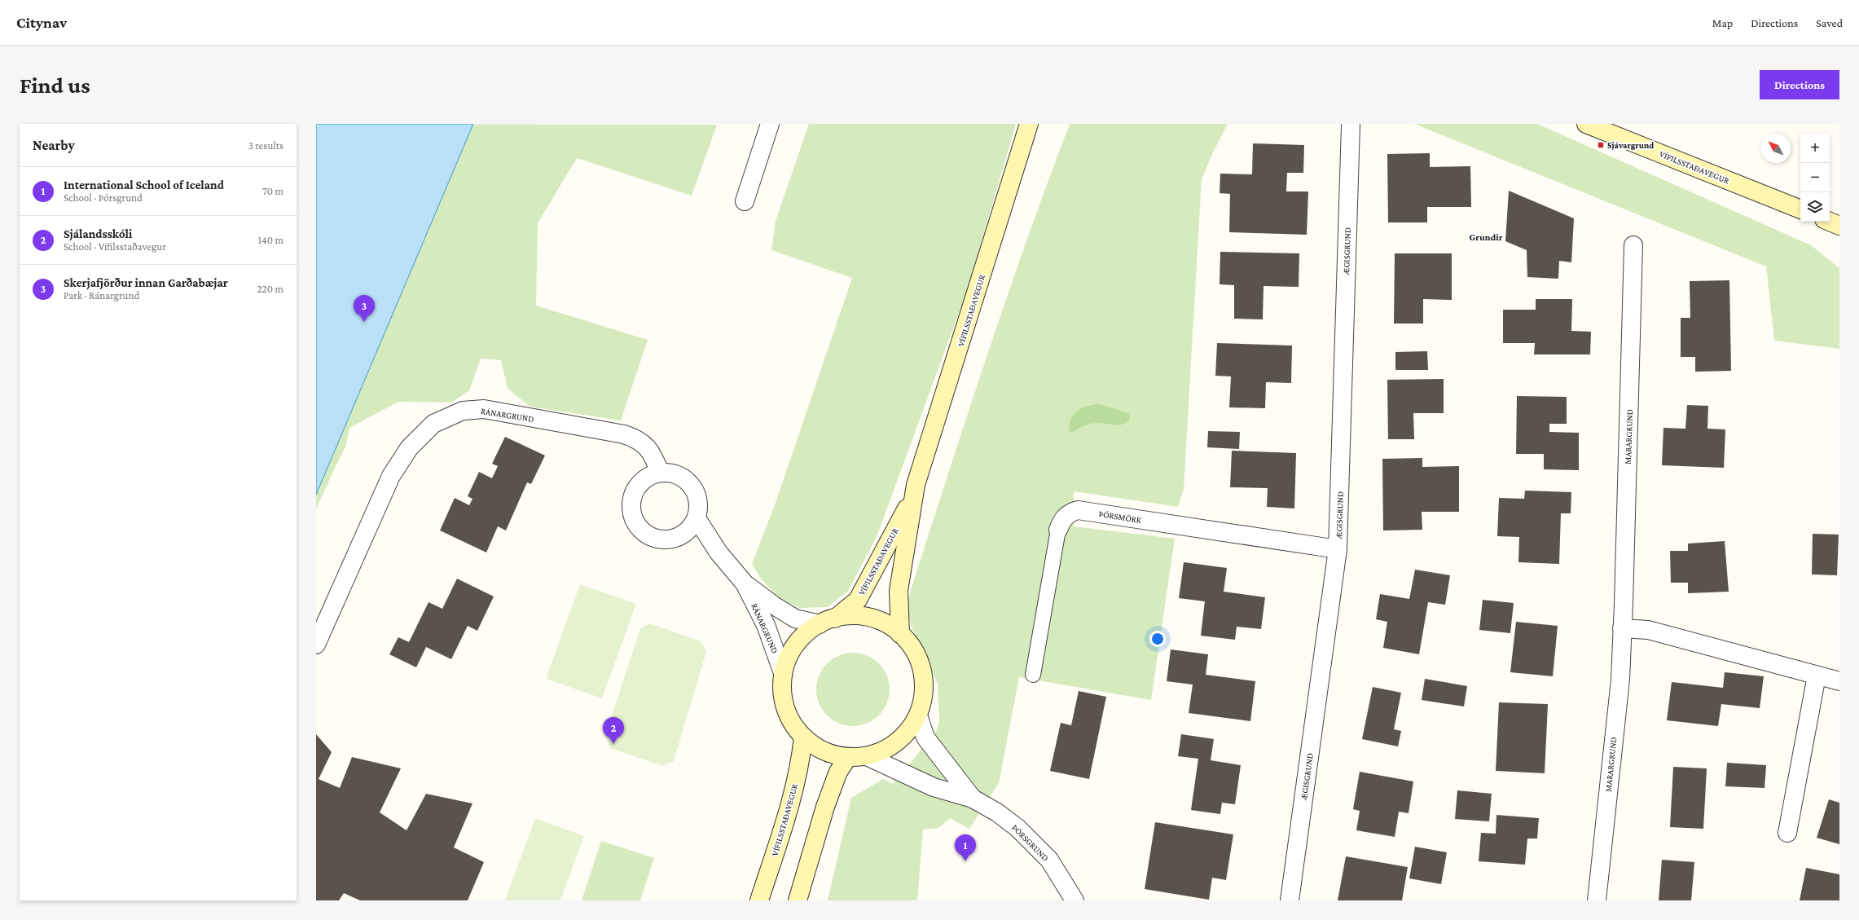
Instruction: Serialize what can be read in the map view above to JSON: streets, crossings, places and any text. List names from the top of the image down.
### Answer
{
  "streets": {
    "street": [
      "VÍFILSSTAÐAVEGUR",
      "ÆGISGRUND",
      "RÁNARGRUND",
      "MARARGRUND",
      "ÞÓRSMÖRK",
      "ÞÓRSGRUND"
    ]
  },
  "crossings": [
    ["VÍFILSSTAÐAVEGUR", "RÁNARGRUND"],
    ["VÍFILSSTAÐAVEGUR", "ÞÓRSGRUND"],
    ["ÆGISGRUND", "ÞÓRSMÖRK"]
  ],
  "districts": ["Grundir"],
  "places": {
    "transit": ["Sjávargrund"]
  },
  "north": "top left",
  "page": {
    "header": "Citynav",
    "nav": ["Map", "Directions", "Saved"],
    "buttons": "Directions",
    "title": "Find us",
    "heading": ["Nearby", "3 results"],
    "map_buttons": ["+", "−"],
    "list": [
      {
        "mark": "1",
        "name": "International School of Iceland",
        "note": "School · Þórsgrund",
        "value": "70 m"
      },
      {
        "mark": "2",
        "name": "Sjálandsskóli",
        "note": "School · Vífilsstaðavegur",
        "value": "140 m"
      },
      {
        "mark": "3",
        "name": "Skerjafjörður innan Garðabæjar",
        "note": "Park · Ránargrund",
        "value": "220 m"
      }
    ],
    "pins": ["3", "2", "1"]
  }
}
